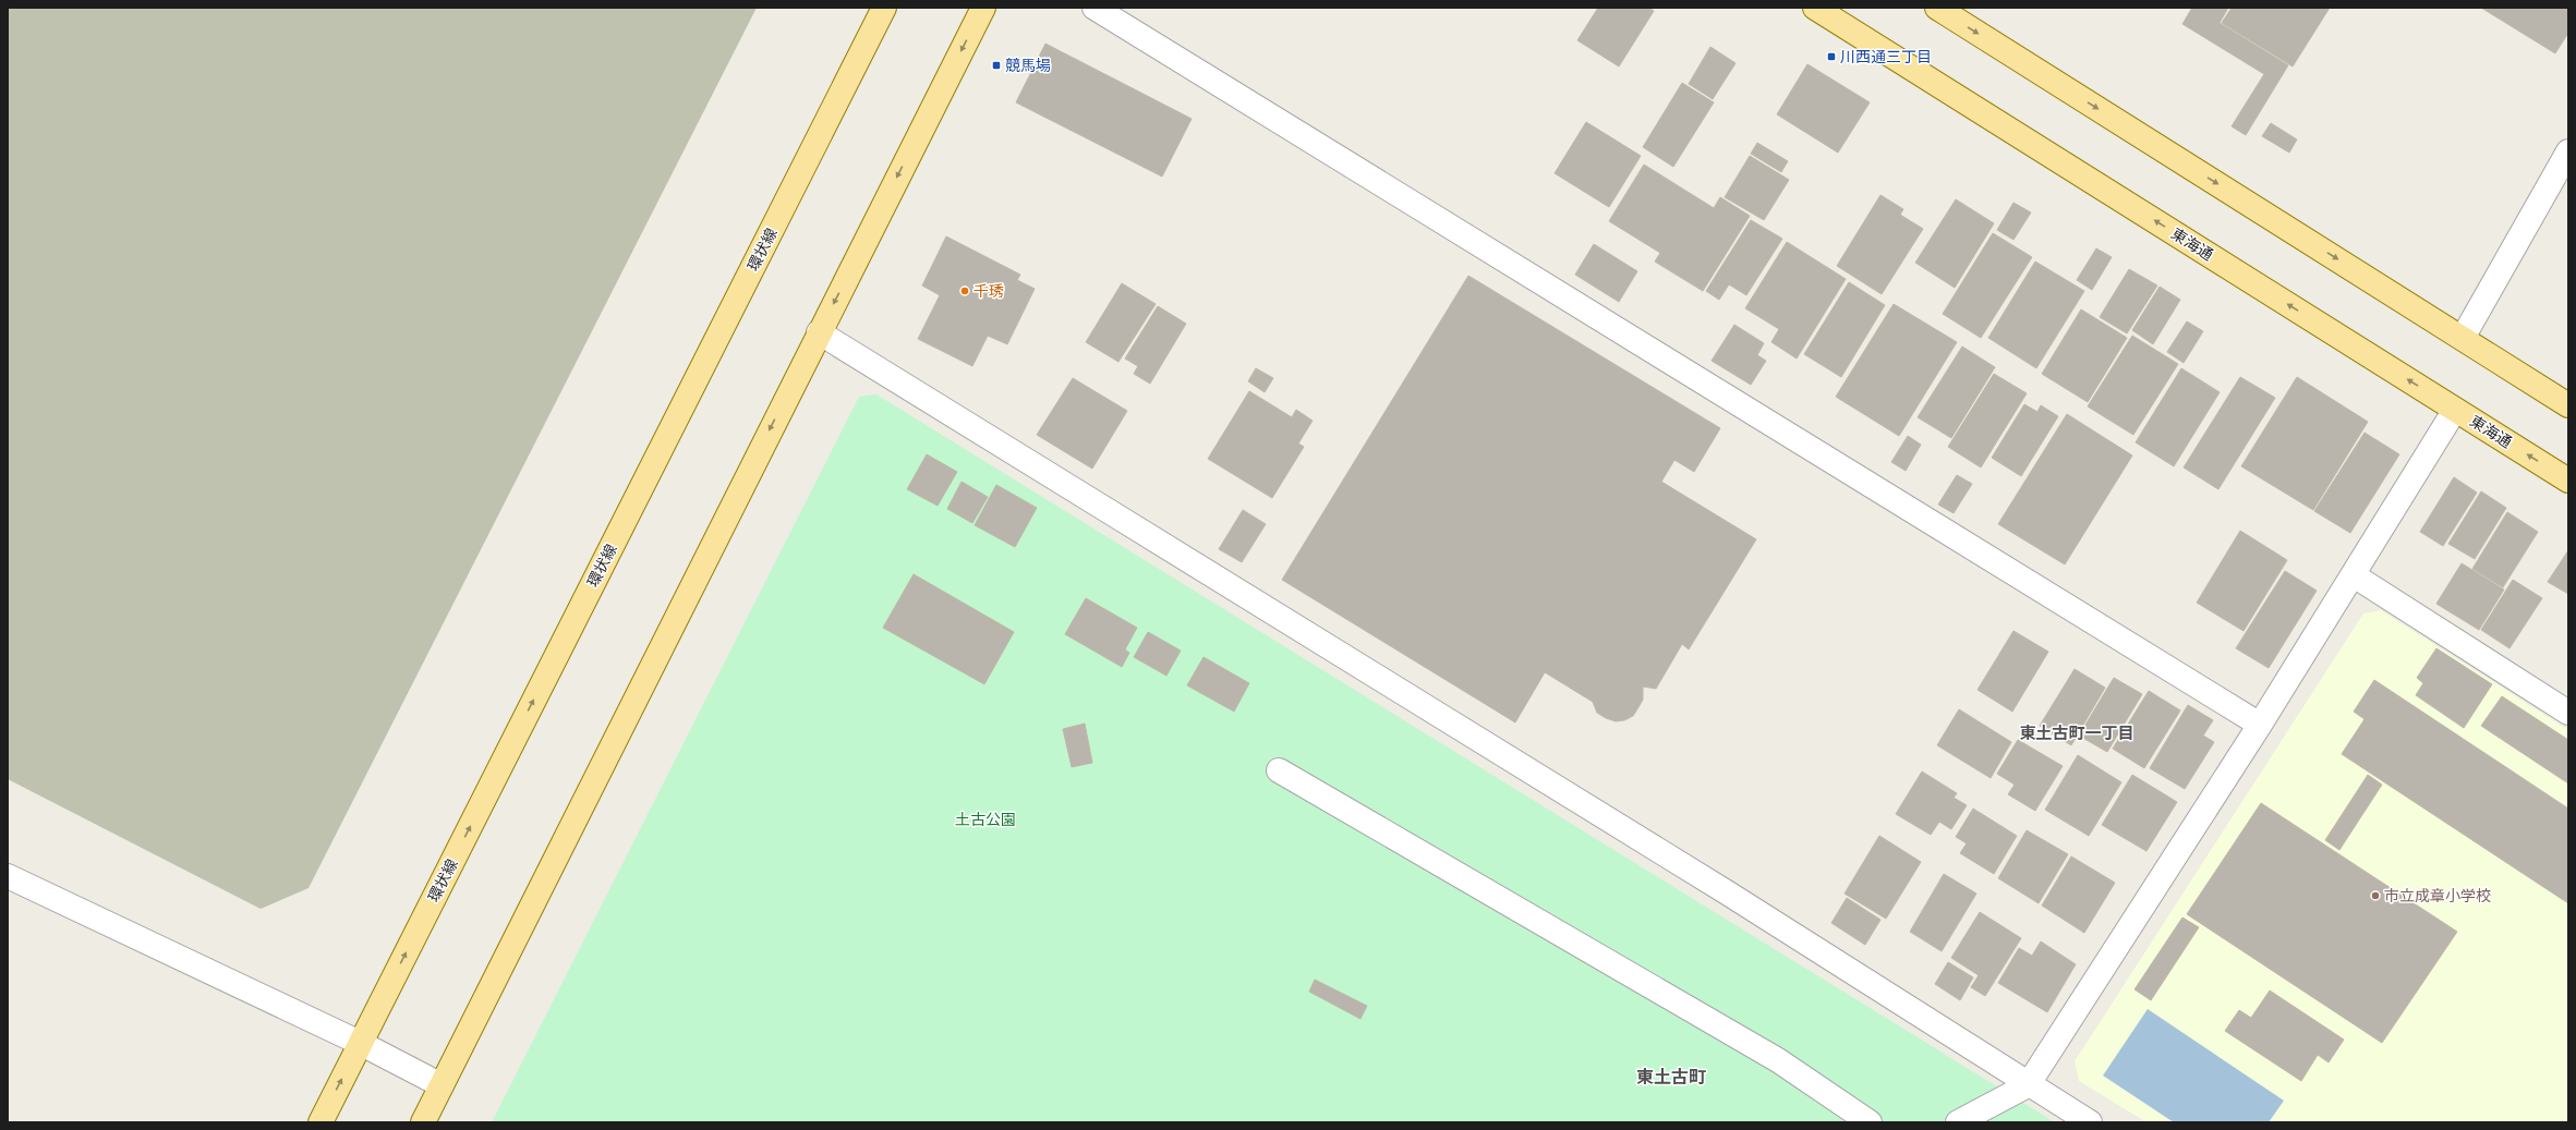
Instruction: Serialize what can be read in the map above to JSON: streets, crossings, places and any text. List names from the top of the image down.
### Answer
{
  "streets": {
    "main road": ["東海通", "環状線"]
  },
  "districts": ["東土古町一丁目", "東土古町"],
  "parks": ["土古公園"],
  "places": {
    "transit": ["川西通三丁目", "競馬場"],
    "other": ["千琇", "市立成章小学校"]
  }
}
